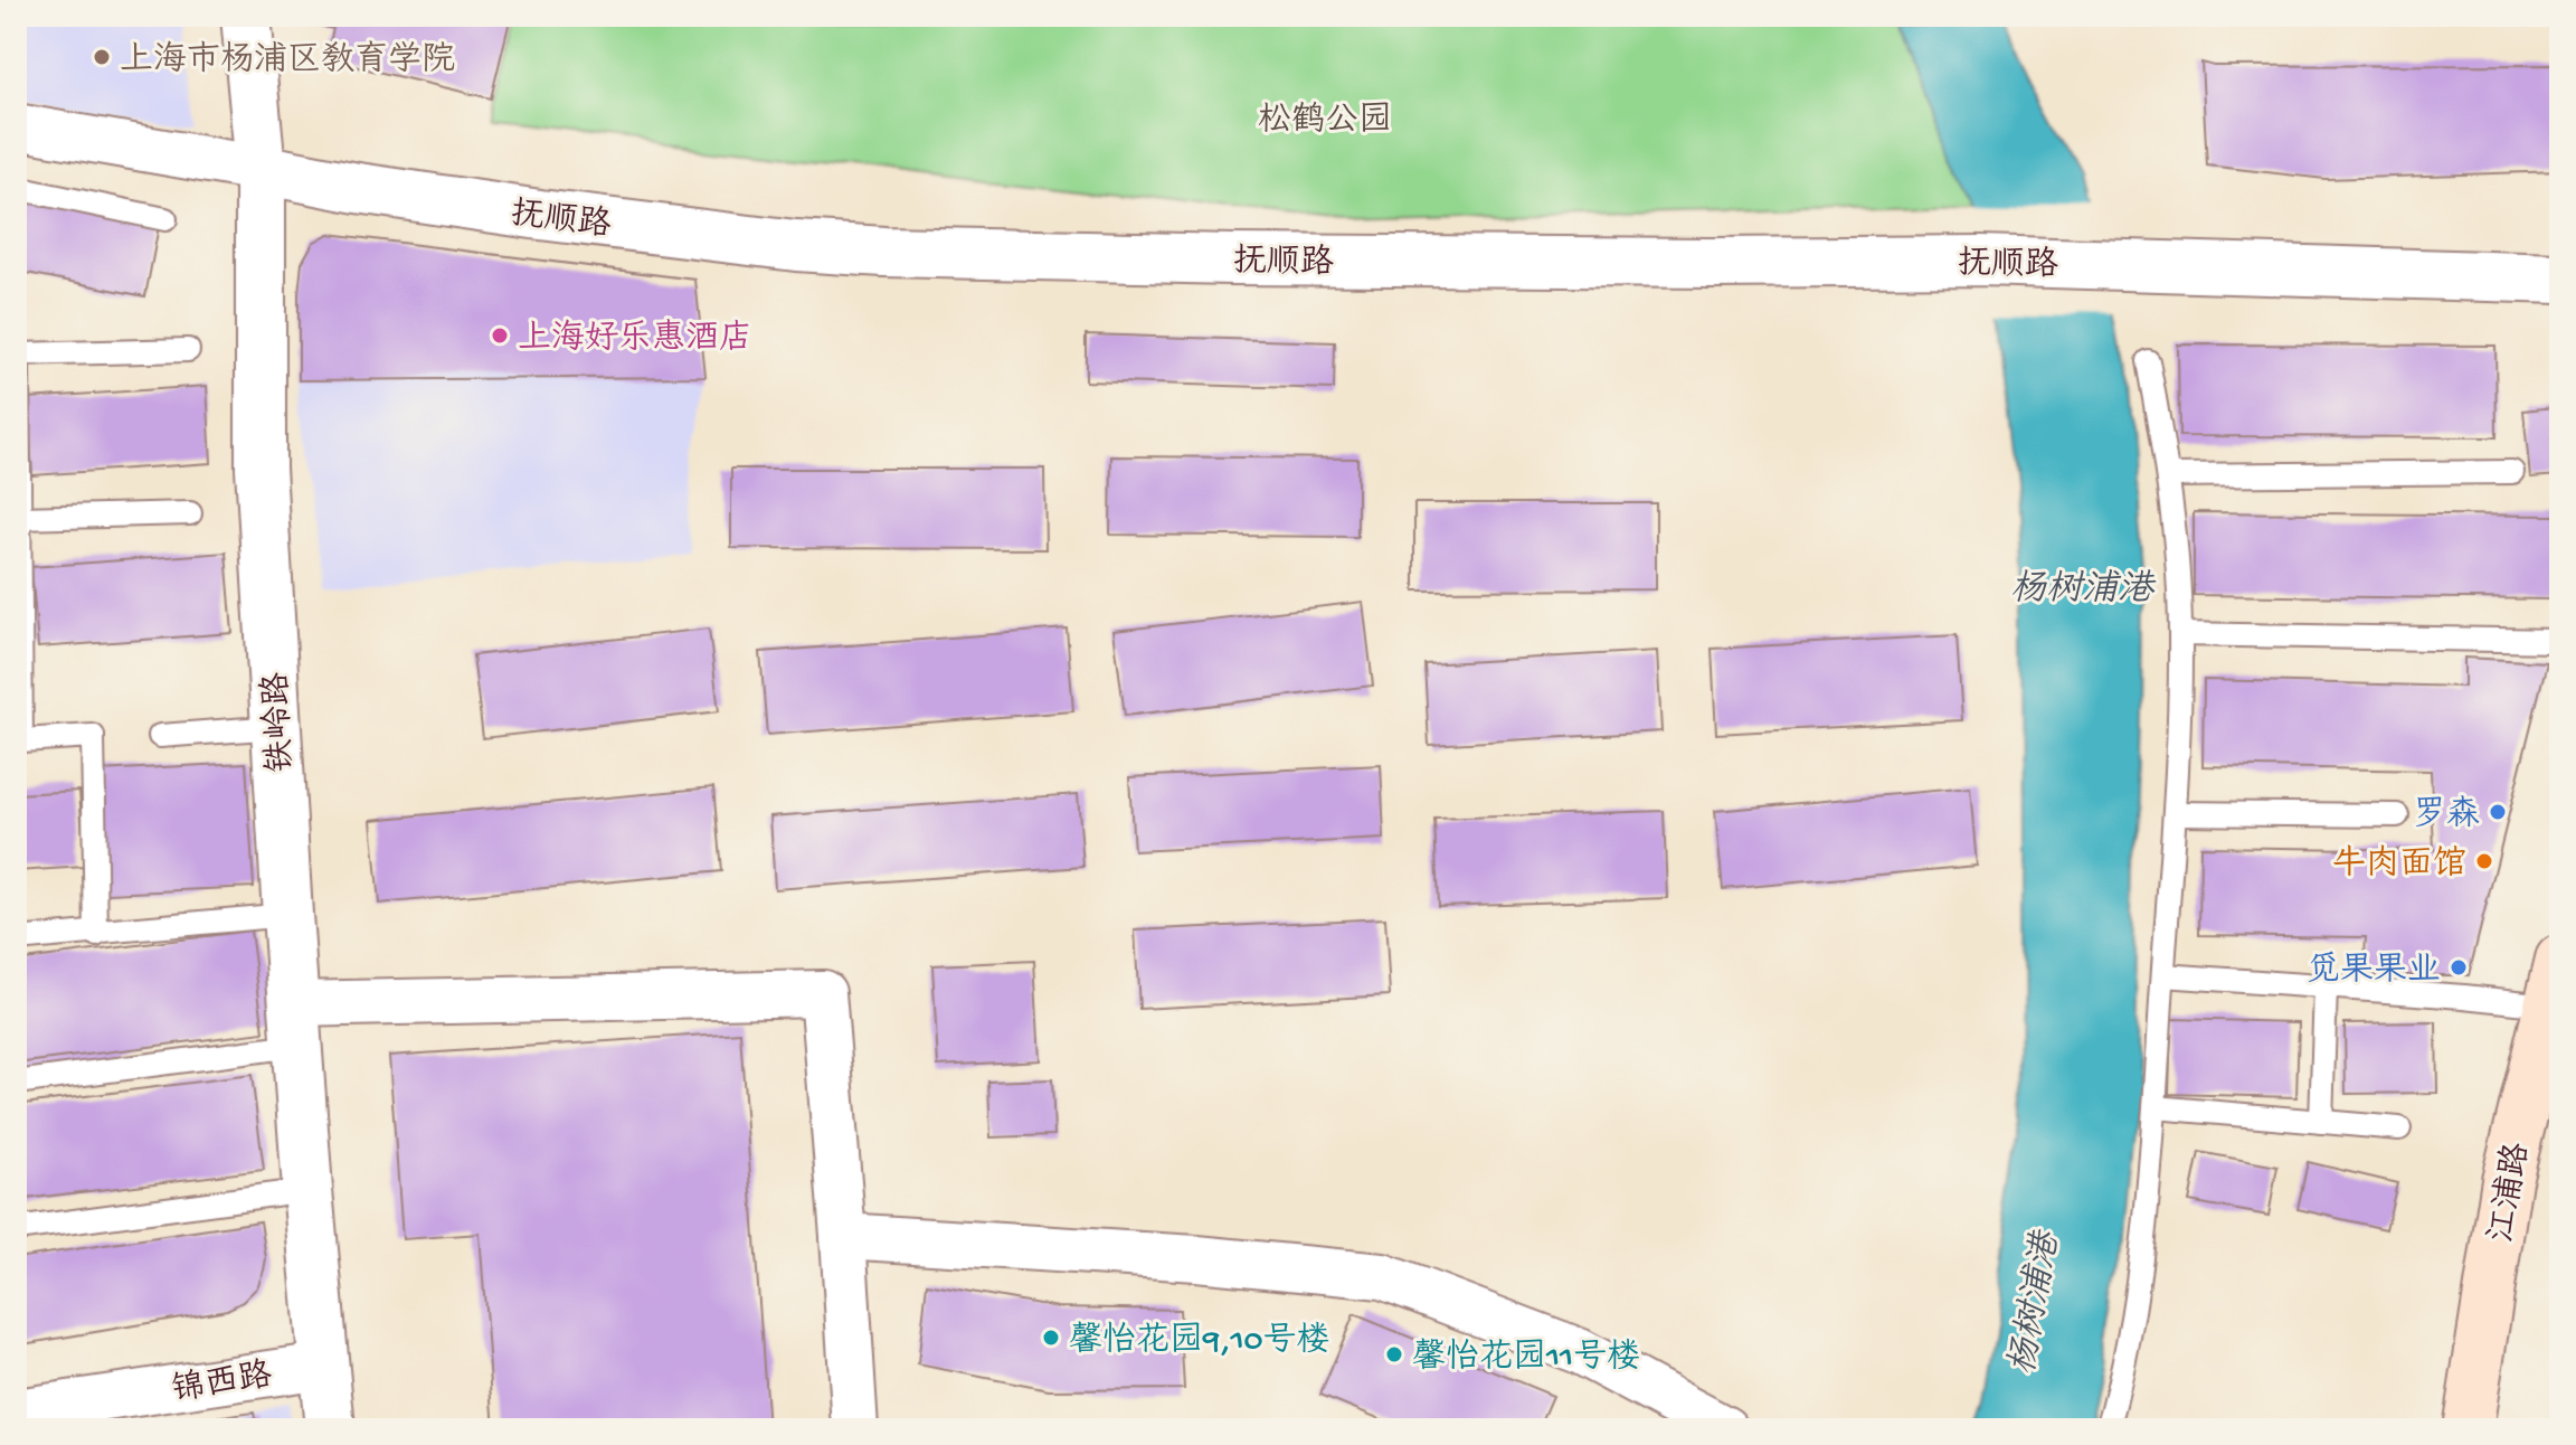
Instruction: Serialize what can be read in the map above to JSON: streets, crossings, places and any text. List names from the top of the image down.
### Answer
{
  "streets": {
    "main road": ["江浦路"],
    "street": ["抚顺路", "铁岭路", "锦西路"]
  },
  "crossings": [
    ["抚顺路", "铁岭路"],
    ["铁岭路", "锦西路"]
  ],
  "water": ["杨树浦港"],
  "parks": ["松鹤公园"],
  "places": [
    "上海市杨浦区教育学院",
    "上海好乐惠酒店",
    "罗森",
    "牛肉面馆",
    "觅果果业",
    "馨怡花园9,10号楼",
    "馨怡花园11号楼"
  ]
}
